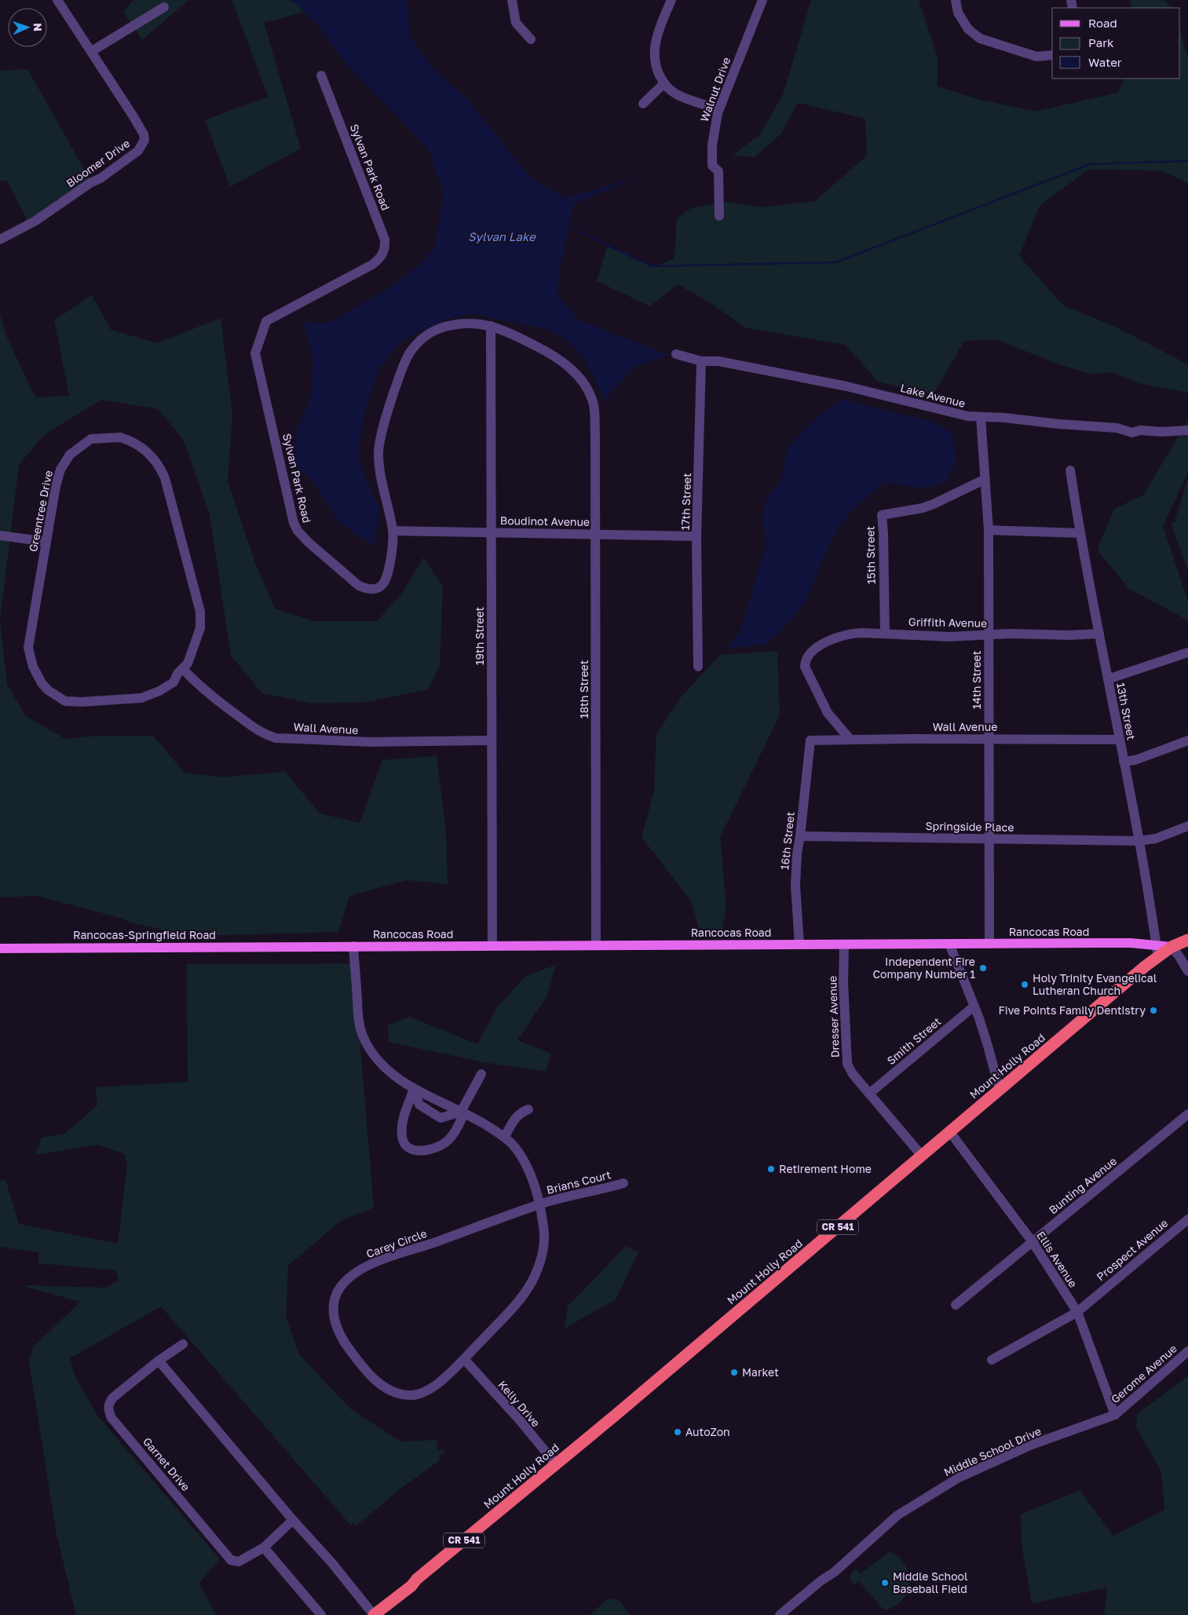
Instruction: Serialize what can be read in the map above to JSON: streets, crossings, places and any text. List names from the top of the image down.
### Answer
{
  "streets": {
    "highway": ["Mount Holly Road", "CR 541"],
    "main road": ["Rancocas Road", "Rancocas-Springfield Road"],
    "street": [
      "Walnut Drive",
      "Bloomer Drive",
      "Sylvan Park Road",
      "Lake Avenue",
      "17th Street",
      "Greentree Drive",
      "Boudinot Avenue",
      "15th Street",
      "Griffith Avenue",
      "19th Street",
      "14th Street",
      "18th Street",
      "13th Street",
      "Wall Avenue",
      "Springside Place",
      "16th Street",
      "Dresser Avenue",
      "Smith Street",
      "Brians Court",
      "Bunting Avenue",
      "Carey Circle",
      "Prospect Avenue",
      "Ellis Avenue",
      "Gerome Avenue",
      "Kelly Drive",
      "Middle School Drive",
      "Garnet Drive"
    ]
  },
  "crossings": [
    ["Sylvan Park Road", "Boudinot Avenue"],
    ["Sylvan Park Road", "19th Street"],
    ["Sylvan Park Road", "18th Street"],
    ["Lake Avenue", "17th Street"],
    ["Lake Avenue", "14th Street"],
    ["17th Street", "Boudinot Avenue"],
    ["Greentree Drive", "Wall Avenue"],
    ["Boudinot Avenue", "19th Street"],
    ["Boudinot Avenue", "18th Street"],
    ["15th Street", "Griffith Avenue"],
    ["15th Street", "14th Street"],
    ["Griffith Avenue", "14th Street"],
    ["Griffith Avenue", "13th Street"],
    ["Griffith Avenue", "Wall Avenue"],
    ["19th Street", "Wall Avenue"],
    ["19th Street", "Rancocas Road"],
    ["14th Street", "Wall Avenue"],
    ["14th Street", "Springside Place"],
    ["14th Street", "Rancocas Road"],
    ["18th Street", "Rancocas Road"],
    ["13th Street", "Wall Avenue"],
    ["13th Street", "Springside Place"],
    ["13th Street", "Rancocas Road"],
    ["13th Street", "Mount Holly Road"],
    ["Wall Avenue", "16th Street"],
    ["Springside Place", "16th Street"],
    ["16th Street", "Rancocas Road"],
    ["Rancocas Road", "Rancocas-Springfield Road"],
    ["Rancocas Road", "Dresser Avenue"],
    ["Rancocas Road", "Mount Holly Road"],
    ["Rancocas Road", "Carey Circle"],
    ["Dresser Avenue", "Smith Street"],
    ["Dresser Avenue", "Mount Holly Road"],
    ["Mount Holly Road", "CR 541"],
    ["Mount Holly Road", "Ellis Avenue"],
    ["Mount Holly Road", "Kelly Drive"],
    ["Brians Court", "Carey Circle"],
    ["Bunting Avenue", "Ellis Avenue"],
    ["Carey Circle", "Kelly Drive"],
    ["Prospect Avenue", "Ellis Avenue"],
    ["Ellis Avenue", "Gerome Avenue"],
    ["Ellis Avenue", "Middle School Drive"],
    ["Gerome Avenue", "Middle School Drive"]
  ],
  "water": ["Sylvan Lake"],
  "places": [
    "Independent Fire Company Number 1",
    "Holy Trinity Evangelical Lutheran Church",
    "Five Points Family Dentistry",
    "Retirement Home",
    "Market",
    "AutoZon",
    "Middle School Baseball Field"
  ],
  "legend": ["Road", "Park", "Water"],
  "north": "right"
}
